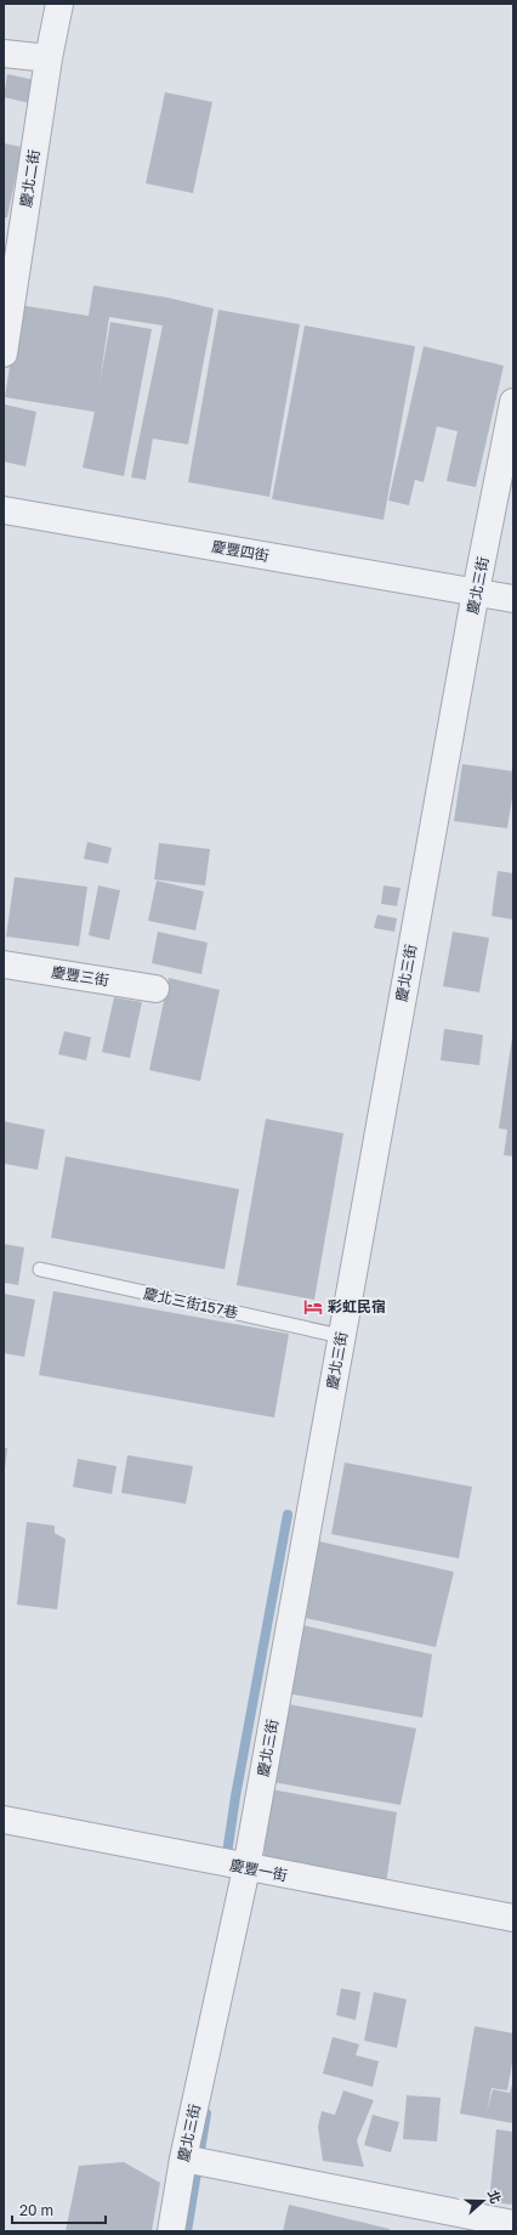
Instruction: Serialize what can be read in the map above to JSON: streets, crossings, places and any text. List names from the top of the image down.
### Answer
{
  "streets": {
    "street": [
      "慶北二街",
      "慶豐四街",
      "慶北三街",
      "慶豐三街",
      "慶豐一街"
    ],
    "lane": ["慶北三街157巷"]
  },
  "crossings": [
    ["慶豐四街", "慶北三街"],
    ["慶北三街", "慶北三街157巷"],
    ["慶北三街", "慶豐一街"]
  ],
  "places": {
    "hotel": ["彩虹民宿"]
  },
  "scale_bar": "20 m",
  "north": "right"
}
